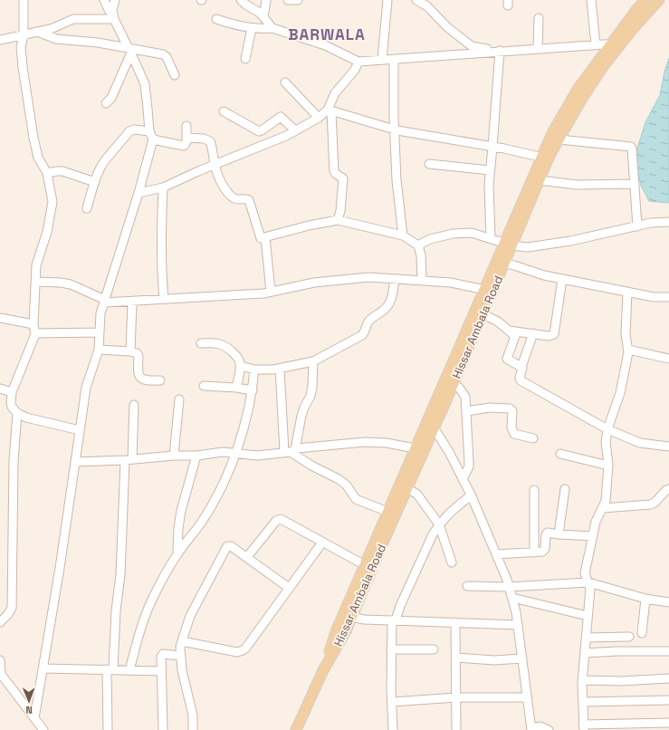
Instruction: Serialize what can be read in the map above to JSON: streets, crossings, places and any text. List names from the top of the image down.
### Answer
{
  "streets": {
    "main road": ["Hissar Ambala Road"]
  },
  "districts": ["BARWALA"],
  "north": "bottom"
}
